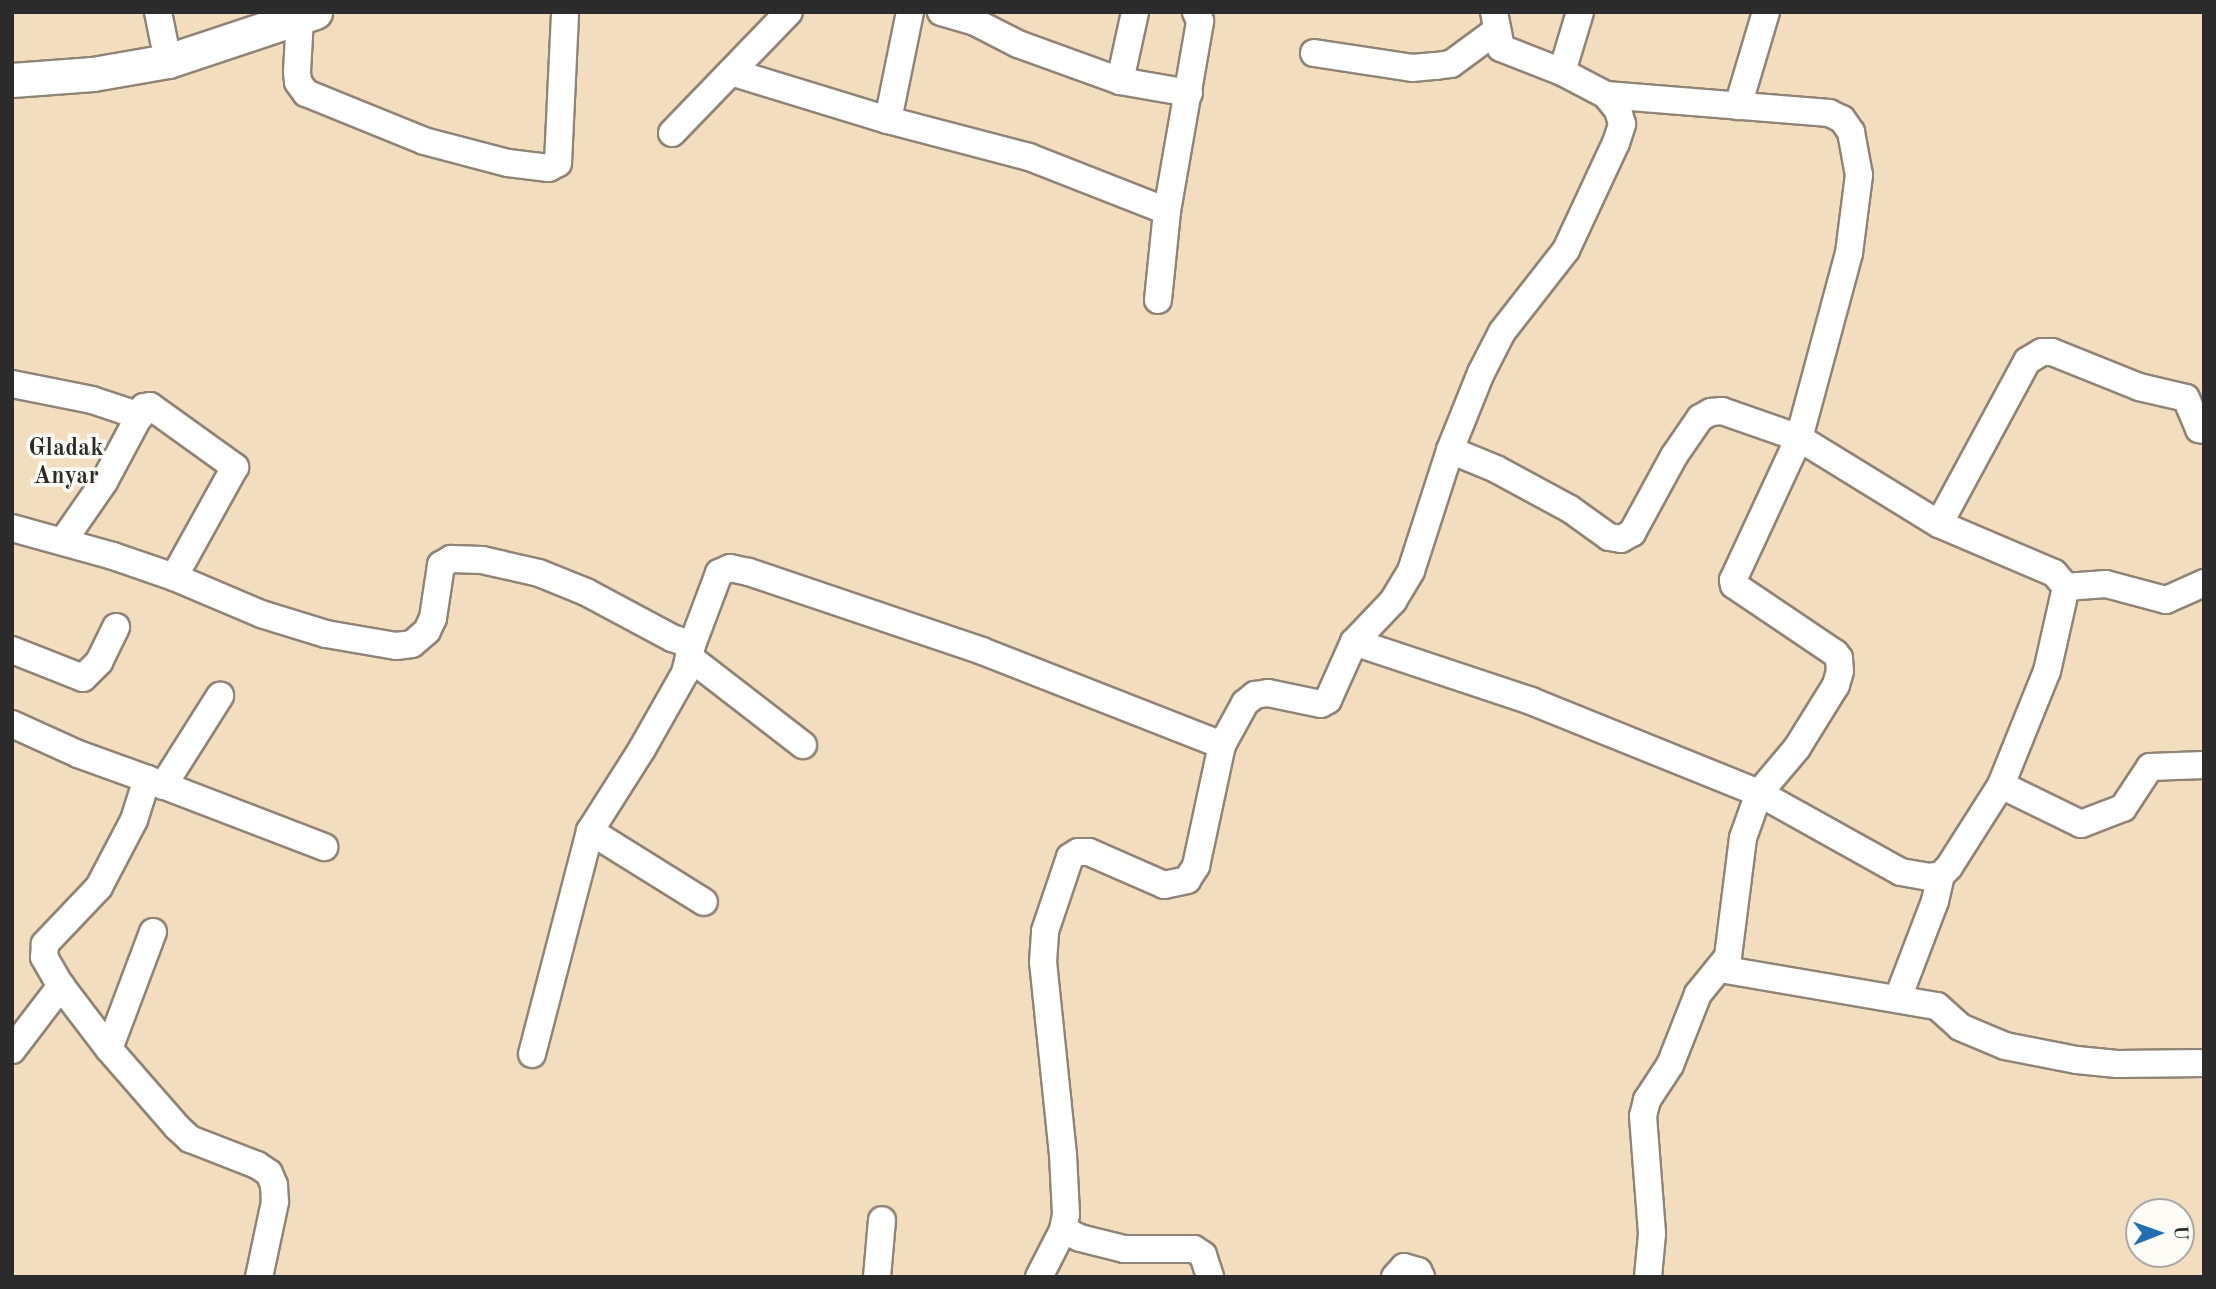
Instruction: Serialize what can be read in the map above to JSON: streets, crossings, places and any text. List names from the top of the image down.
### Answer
{
  "districts": ["Gladak Anyar"],
  "north": "right"
}
